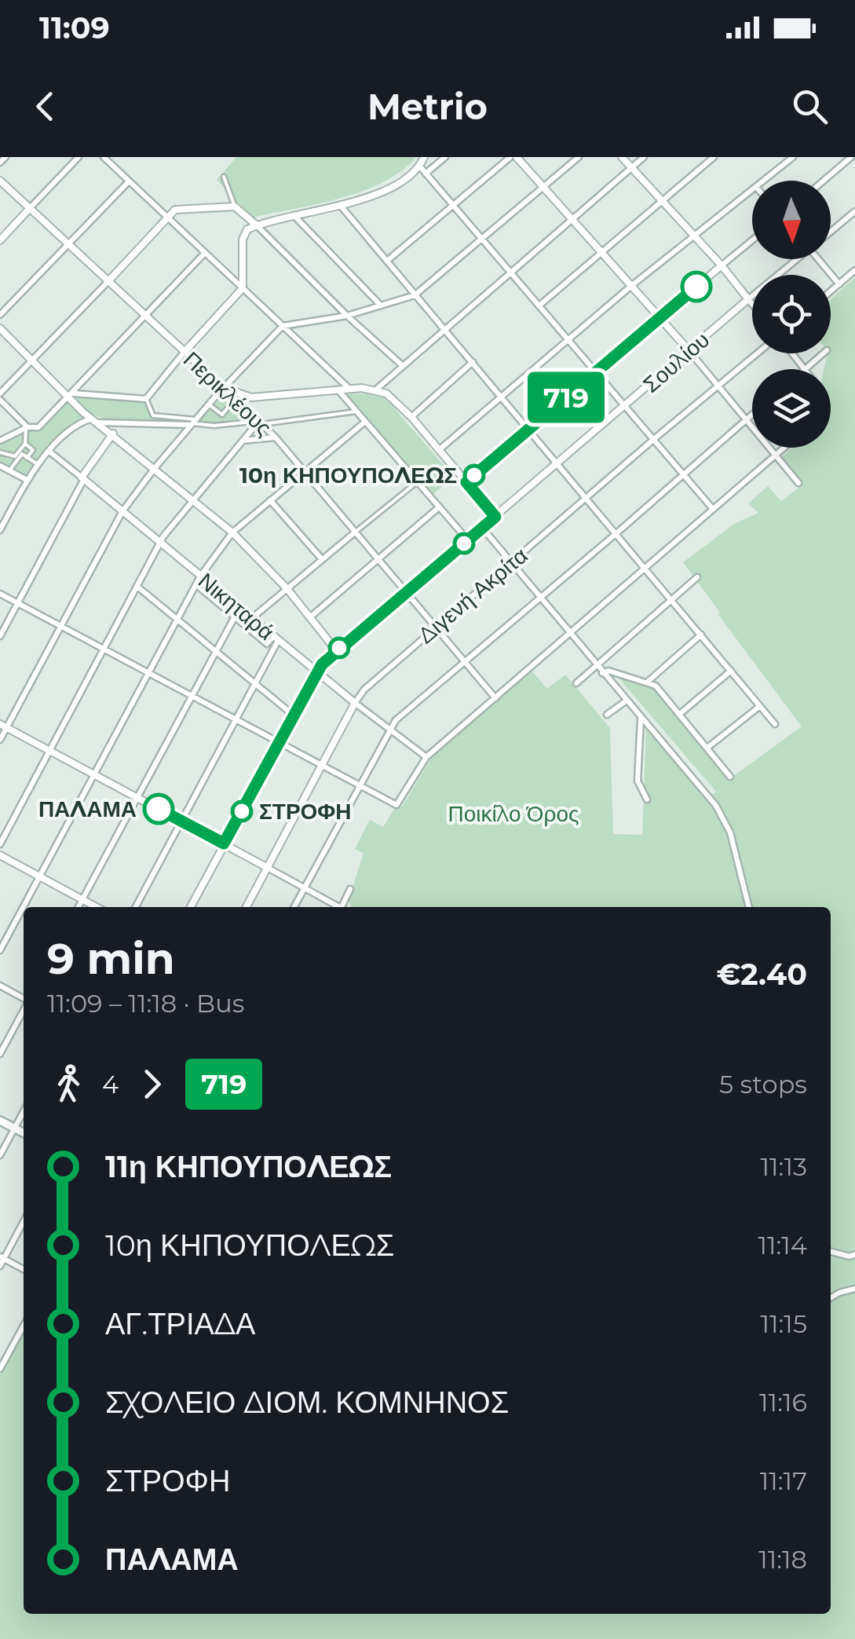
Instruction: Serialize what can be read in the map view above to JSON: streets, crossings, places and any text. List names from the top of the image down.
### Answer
{
  "streets": {
    "street": [
      "Σουλίου",
      "Περικλέους",
      "Διγενή Ακρίτα",
      "Νικηταρά"
    ]
  },
  "crossings": [
    ["Σουλίου", "Περικλέους"],
    ["Σουλίου", "Νικηταρά"],
    ["Περικλέους", "Διγενή Ακρίτα"],
    ["Διγενή Ακρίτα", "Νικηταρά"]
  ],
  "parks": ["Ποικίλο Όρος"],
  "places": ["10η ΚΗΠΟΥΠΟΛΕΩΣ", "ΠΑΛΑΜΑ", "ΣΤΡΟΦΗ"],
  "lines": ["bus line 719"],
  "north": "bottom",
  "page": {
    "status": "11:09",
    "header": "Metrio",
    "on_map": "719",
    "heading": ["9 min", "11:09 – 11:18 · Bus", "€2.40"],
    "legs": ["4", "719", "5 stops"],
    "list": [
      {
        "name": "11η ΚΗΠΟΥΠΟΛΕΩΣ",
        "value": "11:13"
      },
      {
        "name": "10η ΚΗΠΟΥΠΟΛΕΩΣ",
        "value": "11:14"
      },
      {
        "name": "ΑΓ.ΤΡΙΑΔΑ",
        "value": "11:15"
      },
      {
        "name": "ΣΧΟΛΕΙΟ ΔΙΟΜ. ΚΟΜΝΗΝΟΣ",
        "value": "11:16"
      },
      {
        "name": "ΣΤΡΟΦΗ",
        "value": "11:17"
      },
      {
        "name": "ΠΑΛΑΜΑ",
        "value": "11:18"
      }
    ]
  }
}
